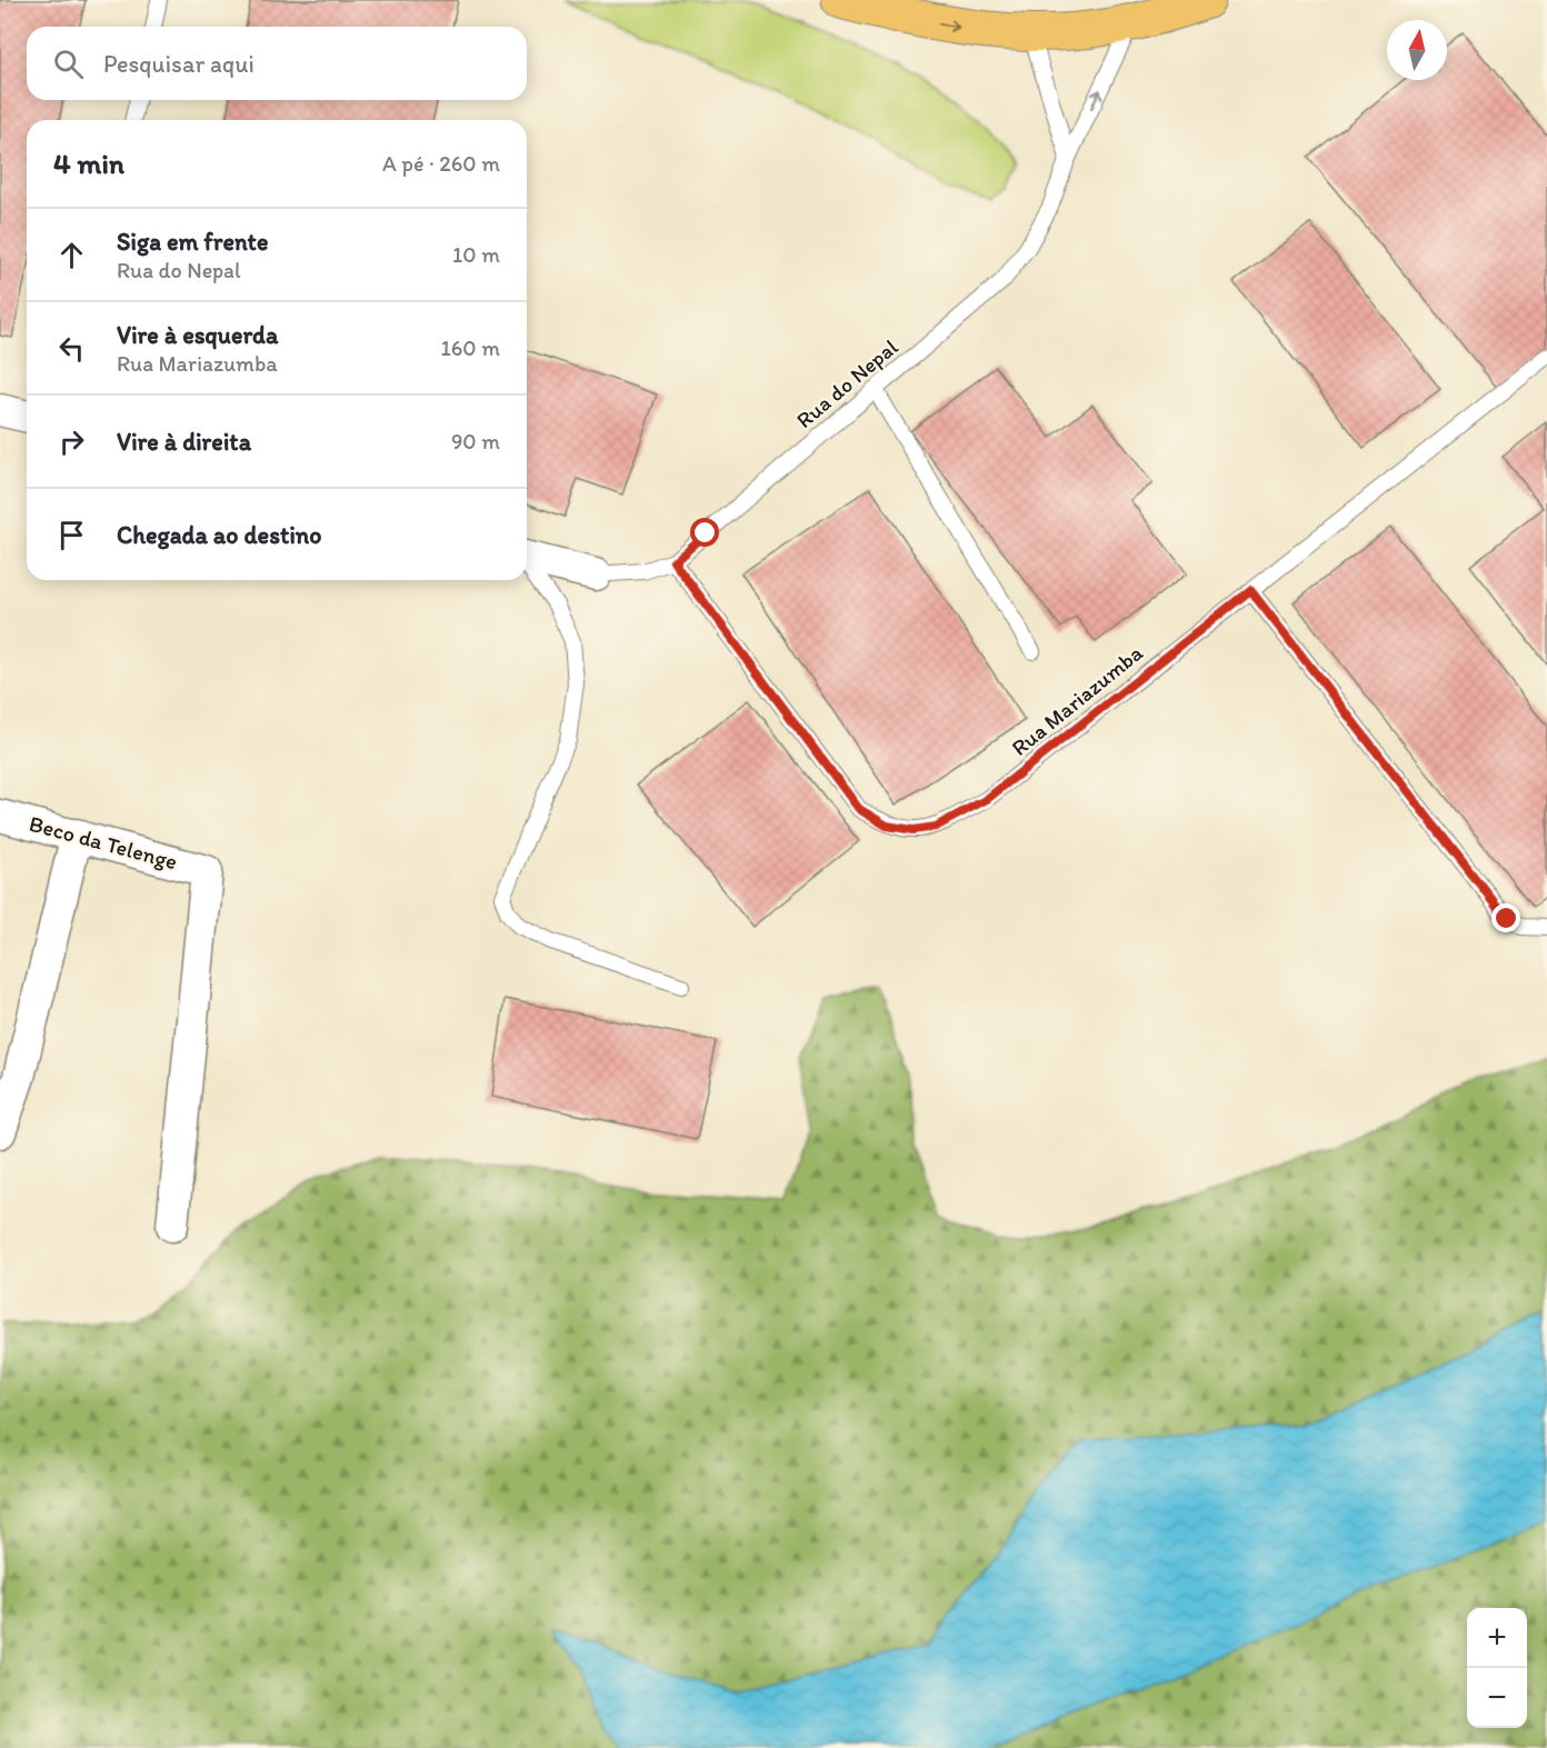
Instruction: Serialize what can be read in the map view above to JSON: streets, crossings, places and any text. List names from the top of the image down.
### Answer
{
  "streets": {
    "street": ["Beco da Telenge"],
    "lane": ["Rua do Nepal", "Rua Mariazumba"]
  },
  "crossings": [
    ["Rua do Nepal", "Rua Mariazumba"]
  ],
  "north": "top",
  "page": {
    "search": "Pesquisar aqui",
    "heading": ["4 min", "A pé · 260 m"],
    "list": [
      ["Siga em frente", "Rua do Nepal", "10 m"],
      ["Vire à esquerda", "Rua Mariazumba", "160 m"],
      ["Vire à direita", "90 m"],
      "Chegada ao destino"
    ],
    "map_buttons": ["+", "−"]
  }
}
